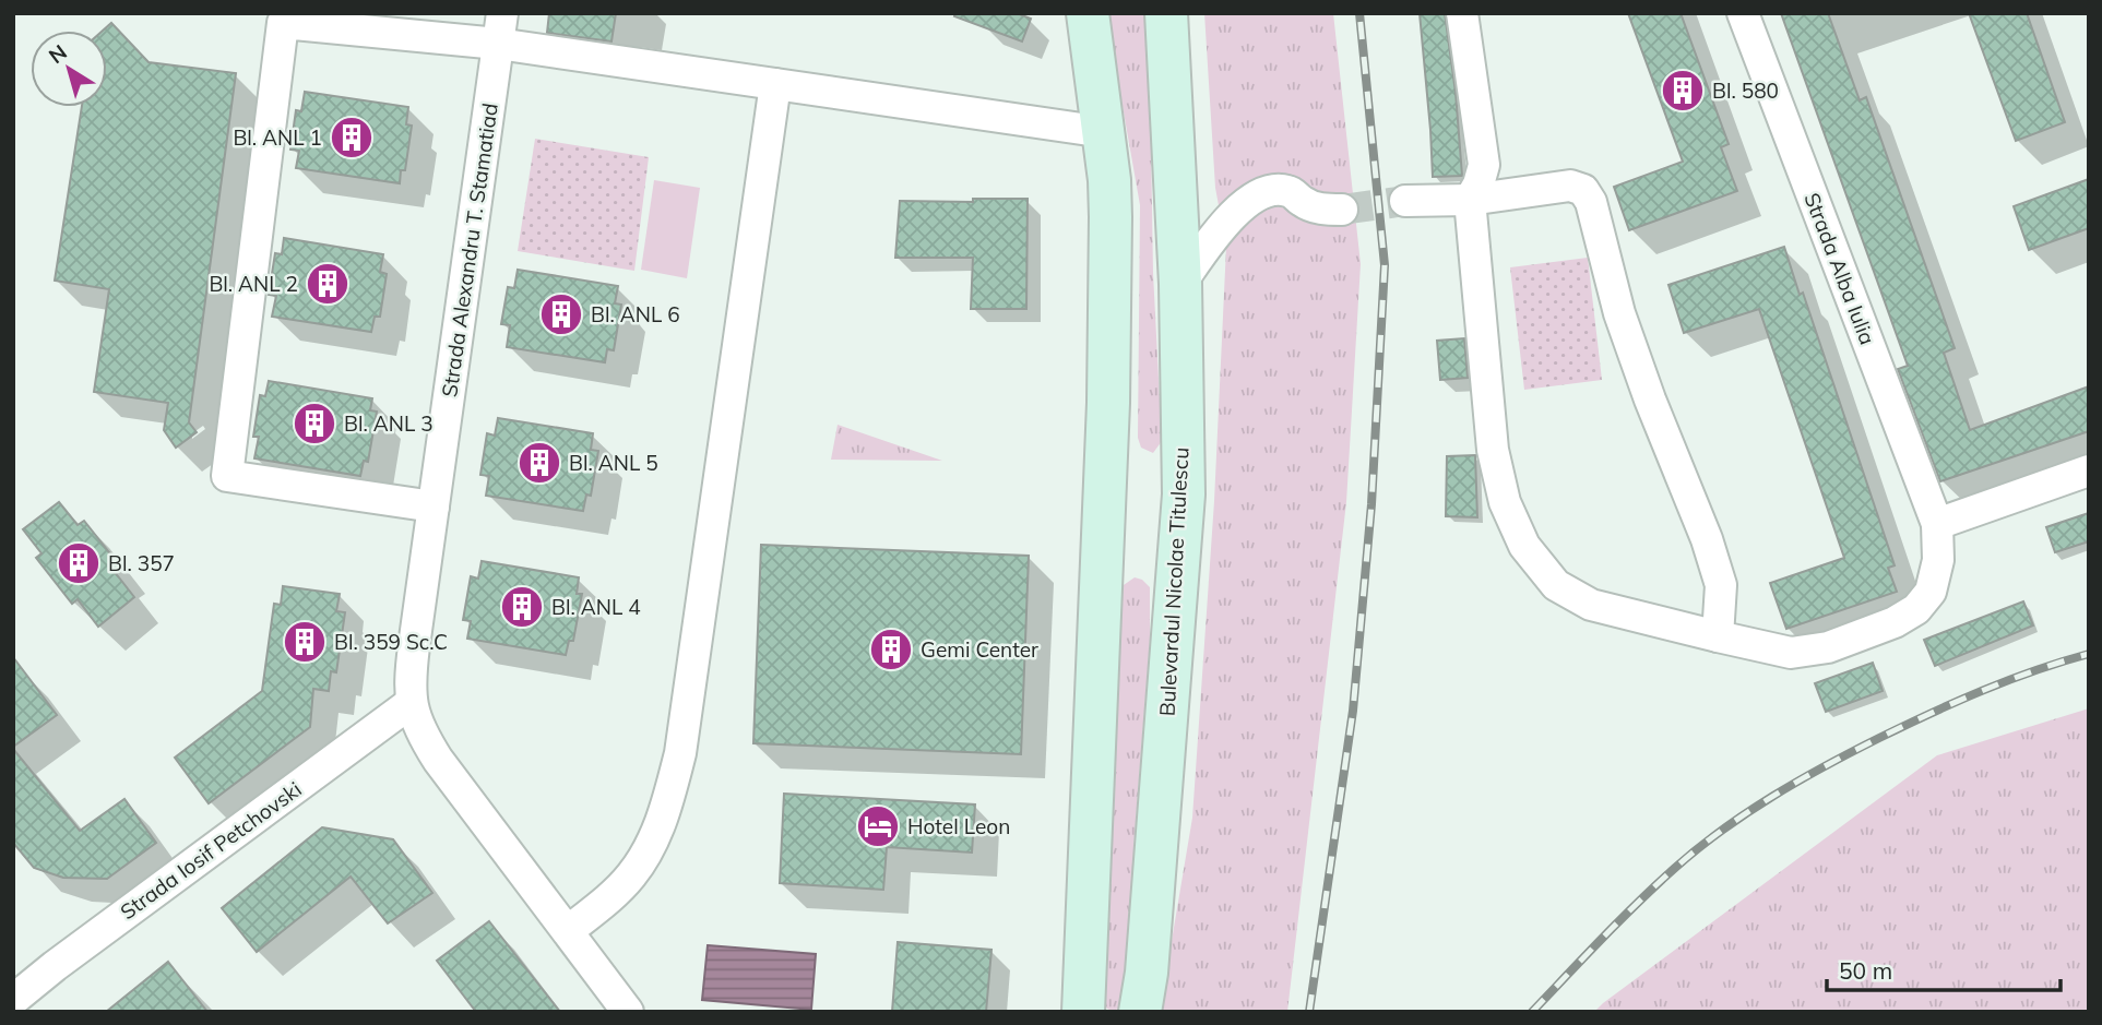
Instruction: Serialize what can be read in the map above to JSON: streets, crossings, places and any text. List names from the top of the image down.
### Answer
{
  "streets": {
    "main road": ["Bulevardul Nicolae Titulescu"],
    "street": ["Strada Alexandru T. Stamatiad", "Strada Alba Iulia", "Strada Iosif Petchovski"]
  },
  "crossings": [
    ["Strada Alexandru T. Stamatiad", "Strada Iosif Petchovski"]
  ],
  "places": {
    "building": [
      "Bl. 580",
      "Bl. ANL 1",
      "Bl. ANL 2",
      "Bl. ANL 6",
      "Bl. ANL 3",
      "Bl. ANL 5",
      "Bl. 357",
      "Bl. ANL 4",
      "Bl. 359 Sc.C",
      "Gemi Center"
    ],
    "hotel": ["Hotel Leon"]
  },
  "scale_bar": "50 m",
  "north": "top left"
}
